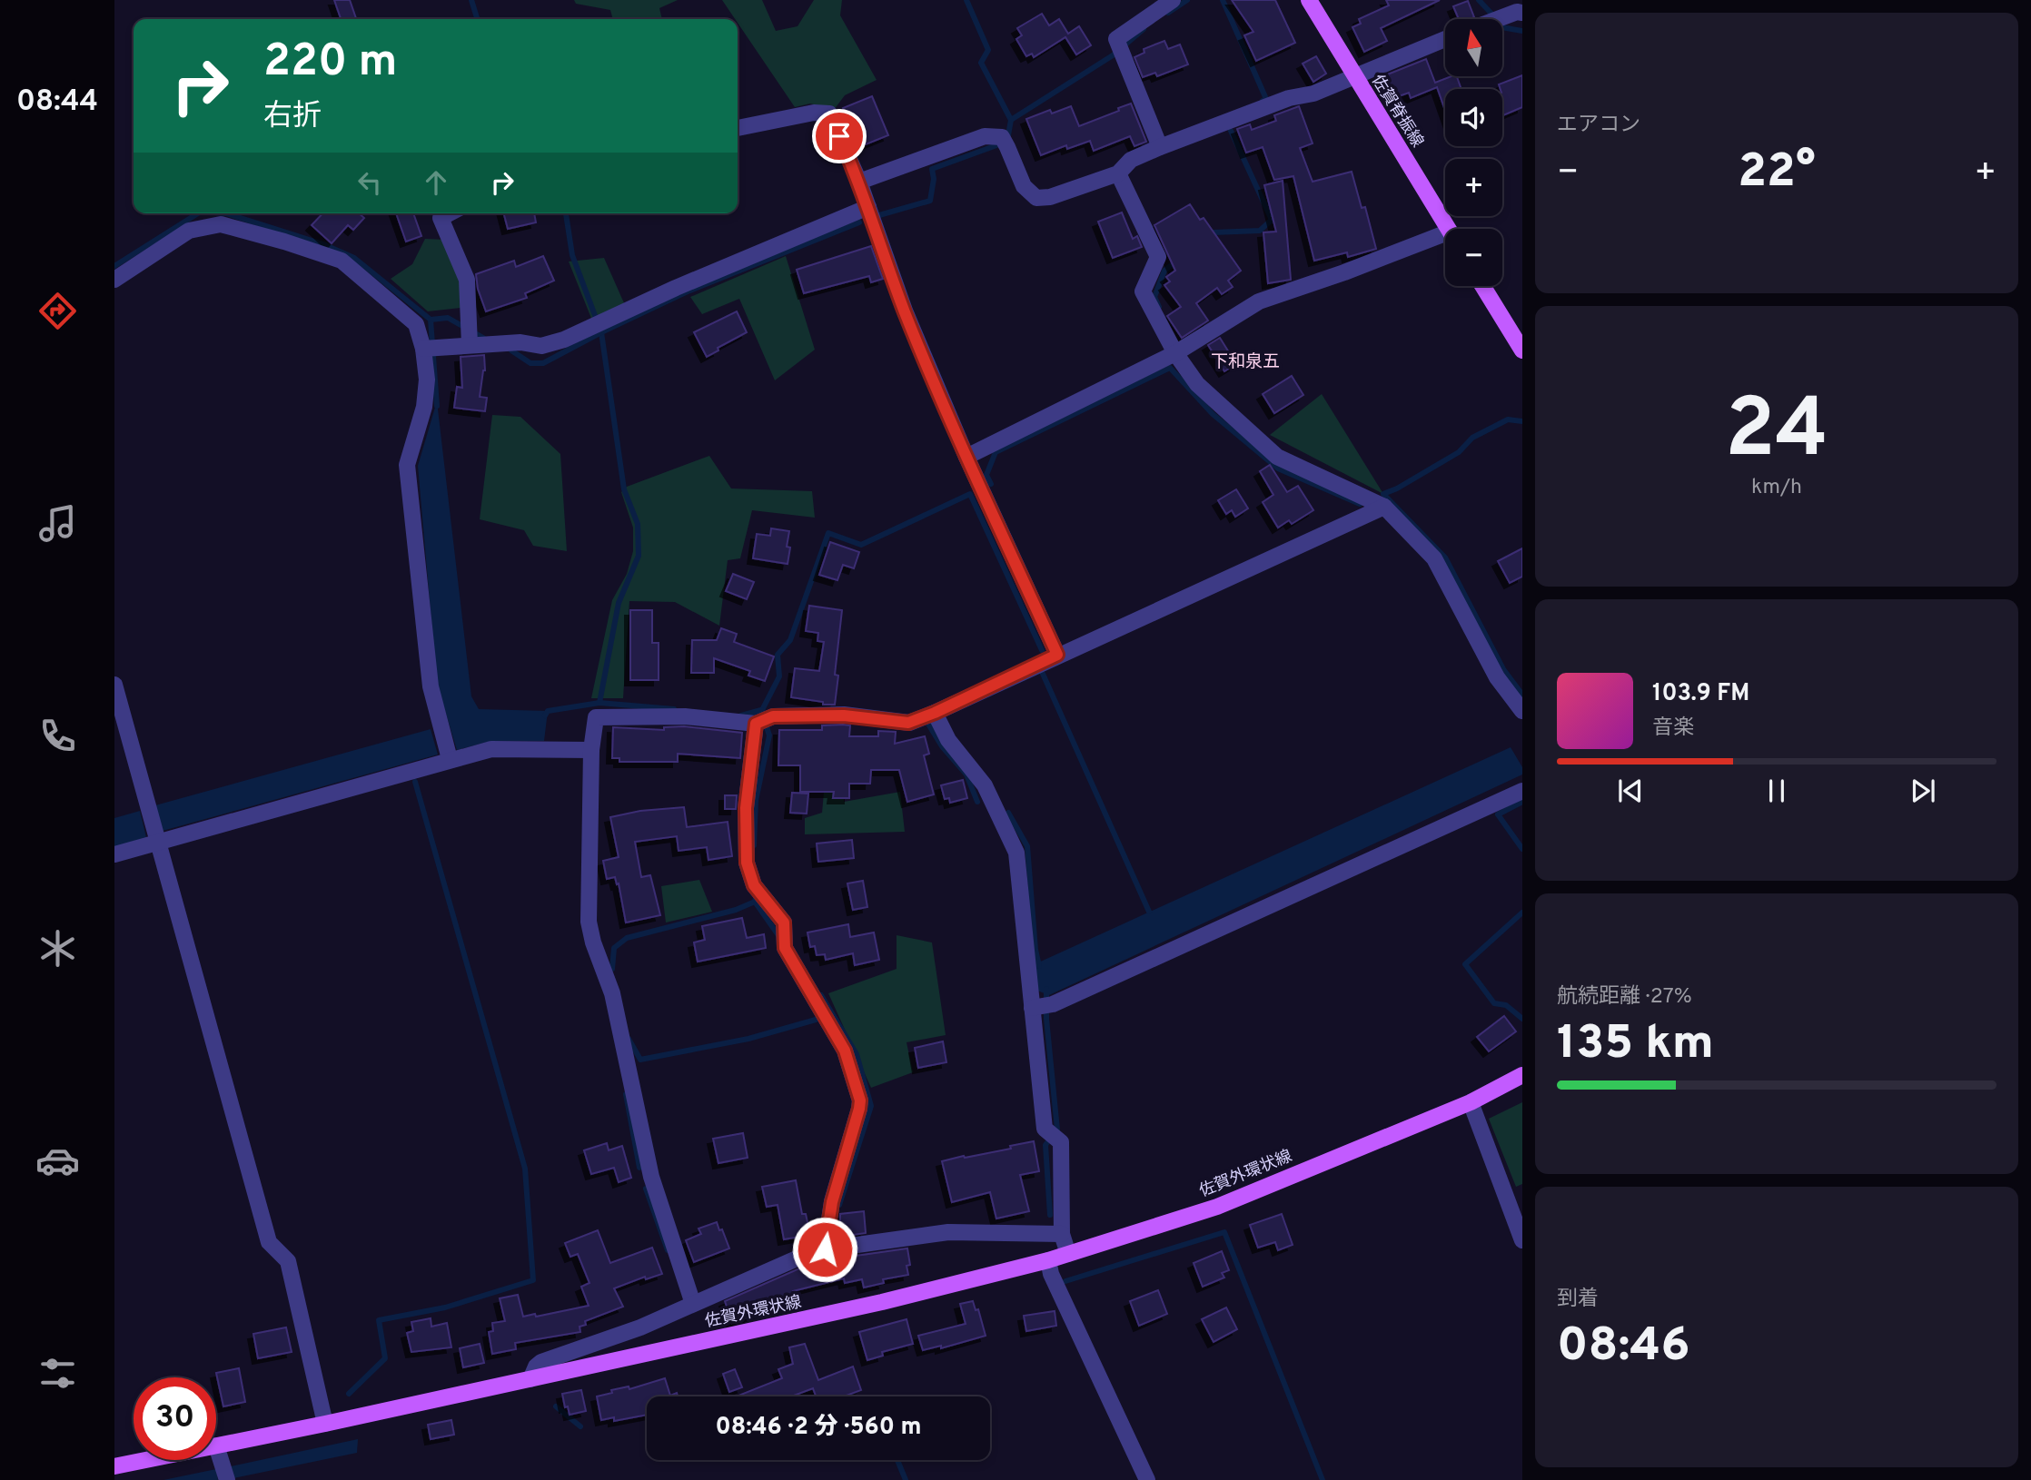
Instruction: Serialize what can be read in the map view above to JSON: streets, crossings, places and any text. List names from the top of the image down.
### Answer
{
  "streets": {
    "main road": ["佐賀脊振線", "佐賀外環状線"]
  },
  "districts": ["下和泉五"],
  "north": "top",
  "page": {
    "tabs": "08:44",
    "tile": [
      "エアコン",
      ["24", "km/h"],
      ["航続距離 · 27%", "135 km"],
      ["到着", "08:46"]
    ],
    "map_buttons": ["+", "−"],
    "turn": ["220 m", "右折"],
    "heat": ["−", "22°", "+"],
    "song": ["103.9 FM", "音楽"],
    "limit": "30",
    "trip": "08:46 · 2 分 · 560 m"
  }
}
